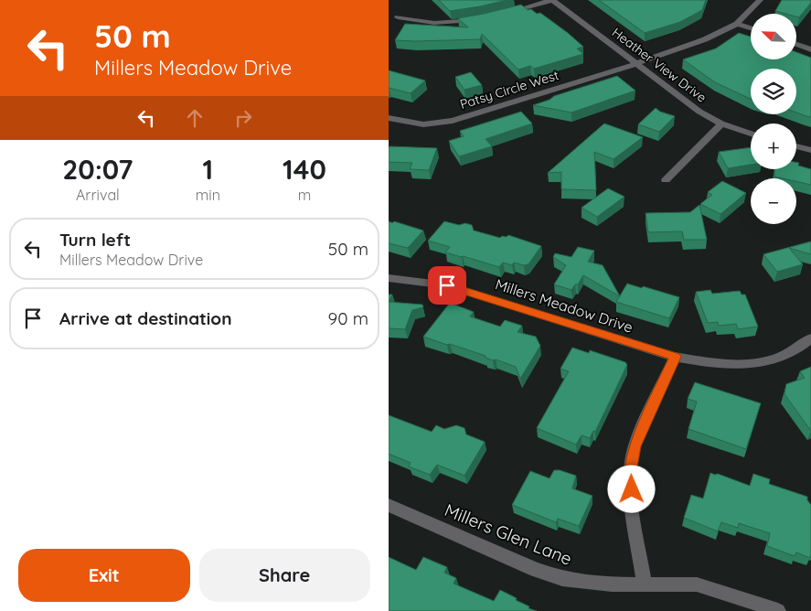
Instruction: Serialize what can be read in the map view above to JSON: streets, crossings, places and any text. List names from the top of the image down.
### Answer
{
  "streets": {
    "street": [
      "Heather View Drive",
      "Patsy Circle West",
      "Millers Meadow Drive",
      "Millers Glen Lane"
    ]
  },
  "crossings": [
    ["Heather View Drive", "Patsy Circle West"]
  ],
  "north": "top left",
  "page": {
    "turn": ["50 m", "Millers Meadow Drive"],
    "map_buttons": ["+", "−"],
    "eta": [
      "20:07",
      "Arrival",
      "1",
      "min",
      "140",
      "m"
    ],
    "list": [
      {
        "name": "Turn left",
        "note": "Millers Meadow Drive",
        "value": "50 m"
      },
      {
        "name": "Arrive at destination",
        "value": "90 m"
      }
    ],
    "buttons": ["Exit", "Share"]
  }
}
